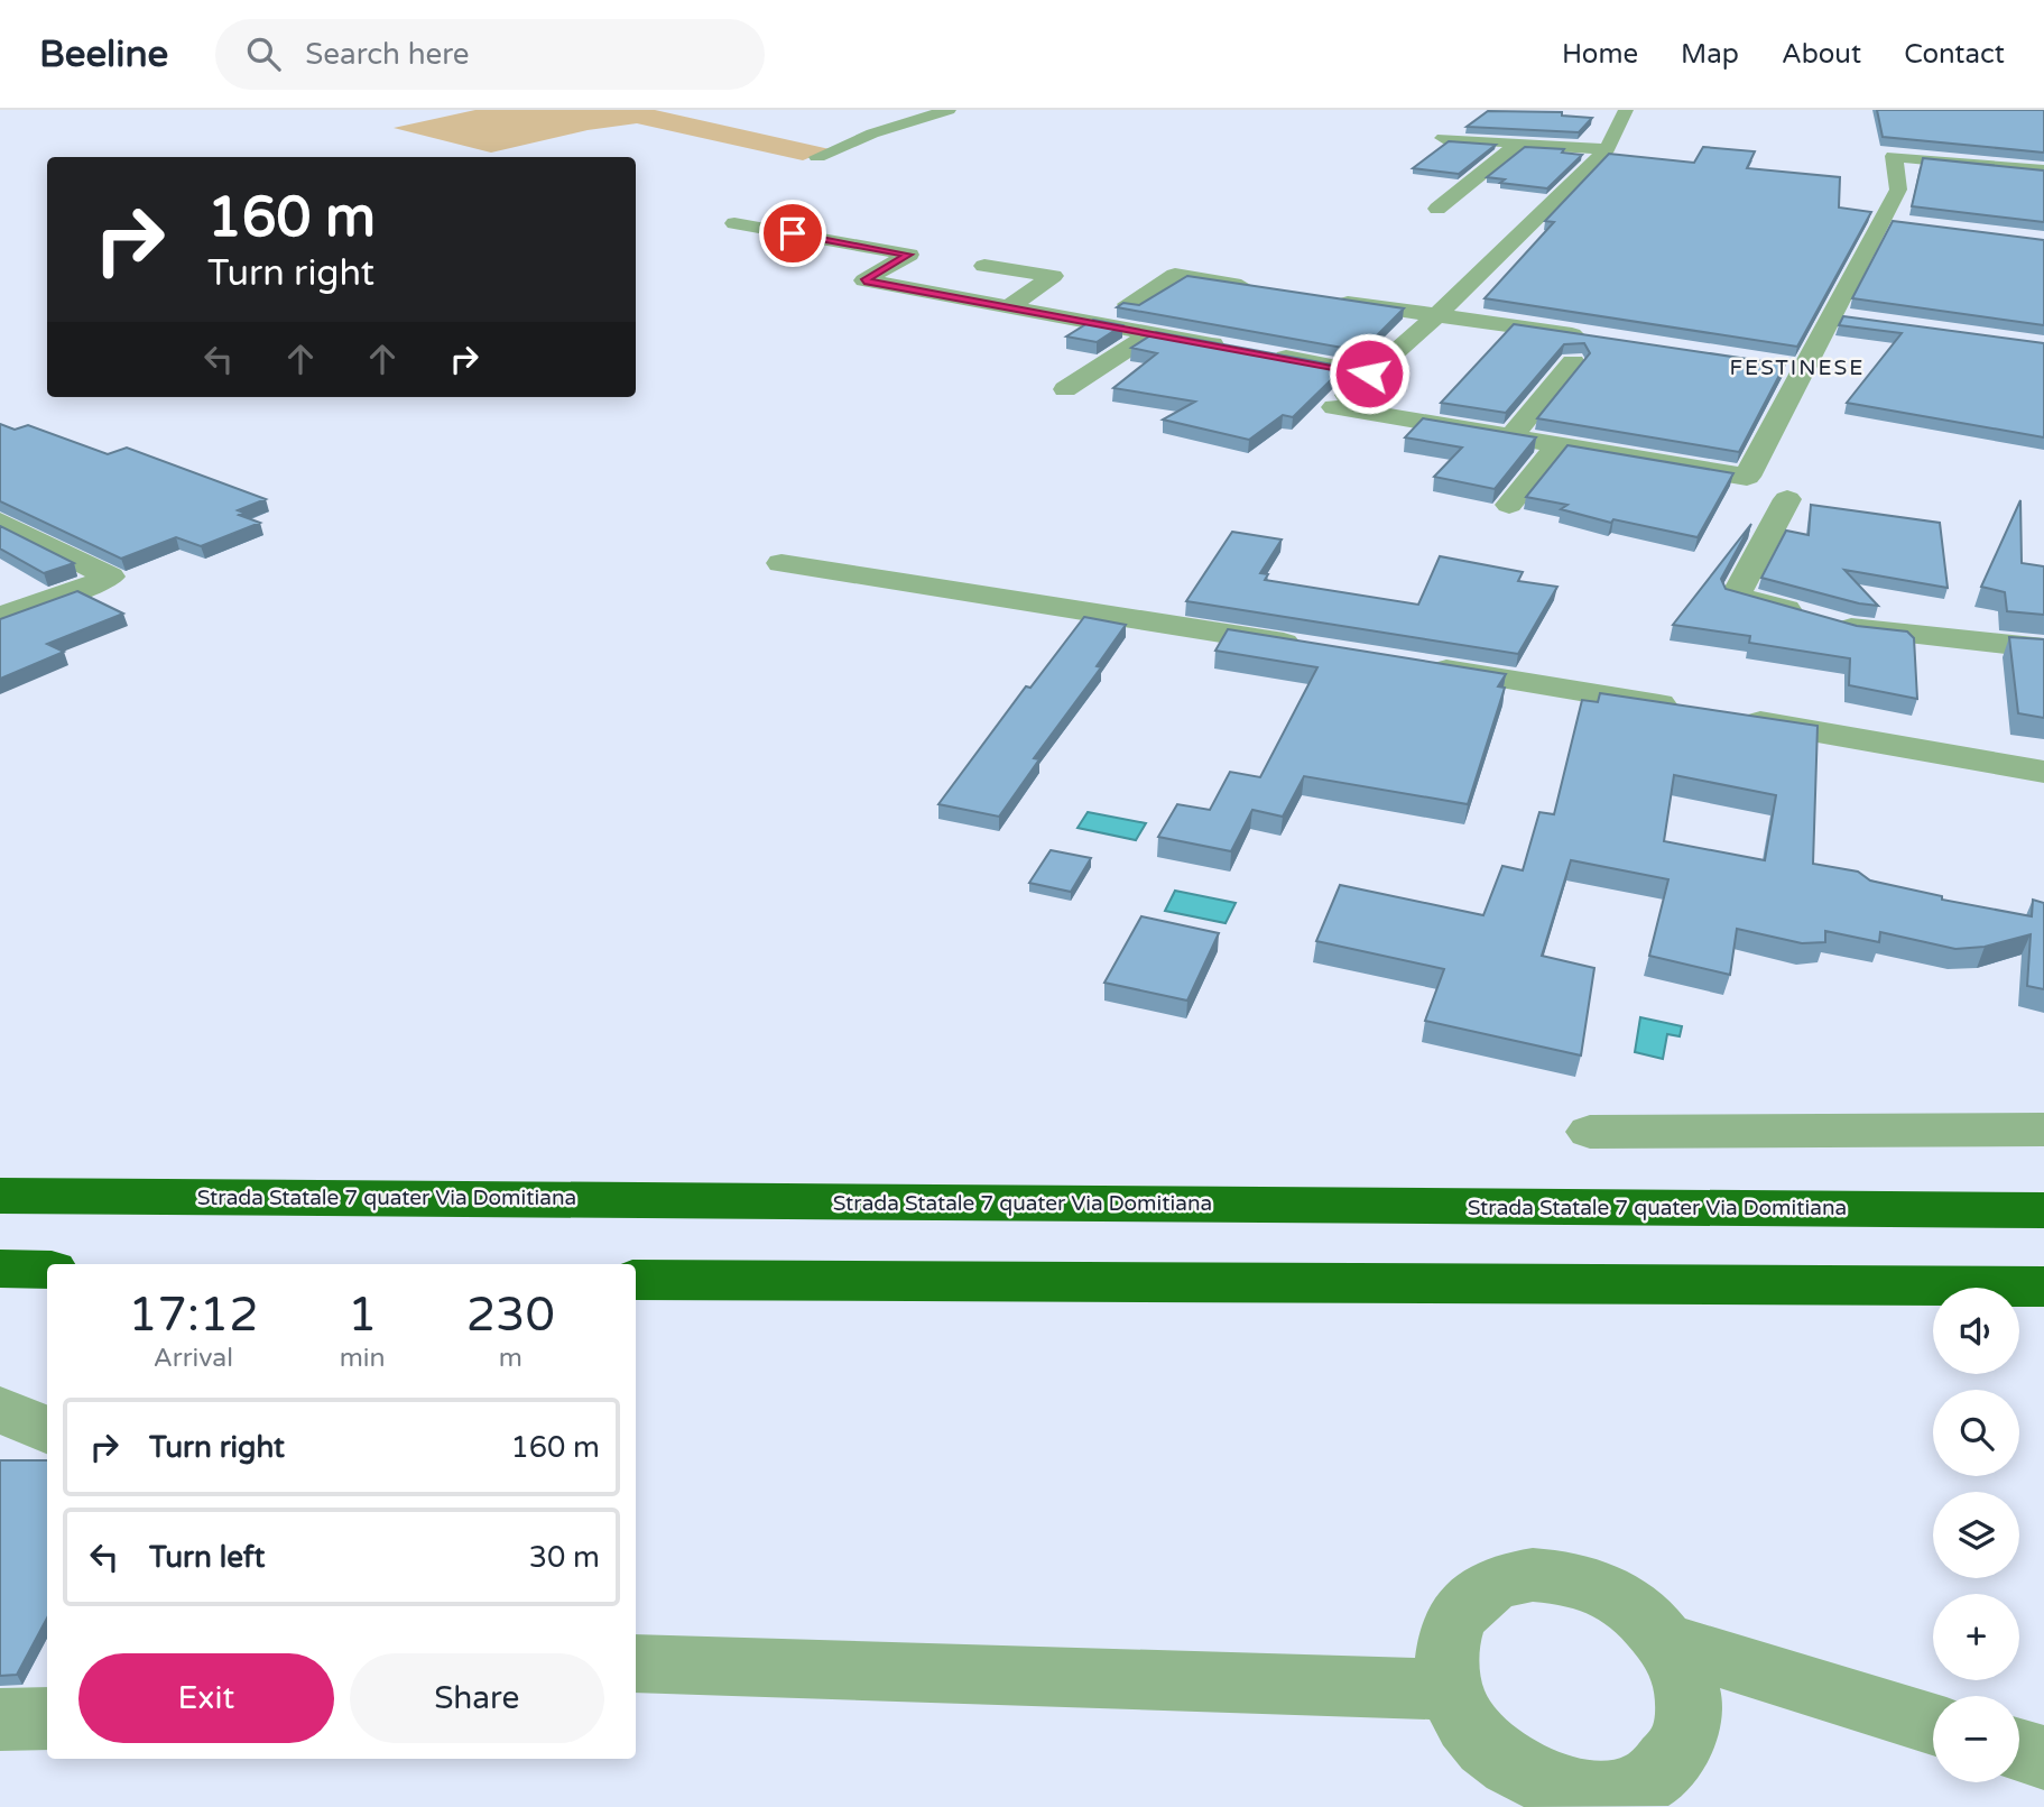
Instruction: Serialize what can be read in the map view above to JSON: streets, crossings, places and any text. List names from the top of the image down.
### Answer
{
  "streets": {
    "highway": ["Strada Statale 7 quater Via Domitiana"]
  },
  "districts": ["FESTINESE"],
  "page": {
    "header": "Beeline",
    "search": "Search here",
    "nav": [
      "Home",
      "Map",
      "About",
      "Contact"
    ],
    "turn": ["160 m", "Turn right"],
    "eta": [
      "17:12",
      "Arrival",
      "1",
      "min",
      "230",
      "m"
    ],
    "map_buttons": ["+", "−"],
    "list": [
      {
        "name": "Turn right",
        "value": "160 m"
      },
      {
        "name": "Turn left",
        "value": "30 m"
      }
    ],
    "buttons": ["Exit", "Share"]
  }
}
